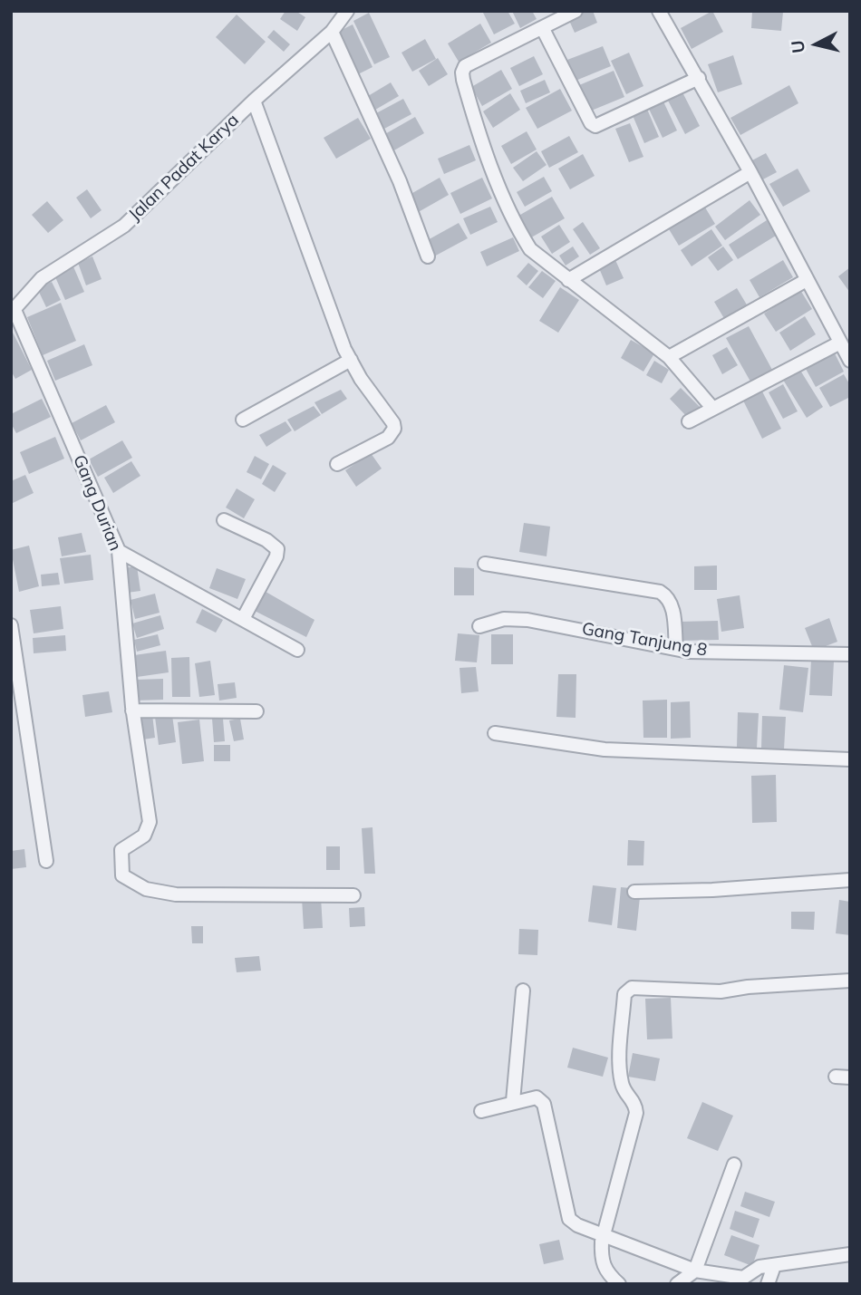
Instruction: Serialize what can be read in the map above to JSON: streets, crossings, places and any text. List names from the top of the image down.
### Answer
{
  "streets": {
    "street": ["Jalan Padat Karya", "Gang Durian", "Gang Tanjung 8"]
  },
  "crossings": [
    ["Jalan Padat Karya", "Gang Durian"]
  ],
  "north": "left"
}
